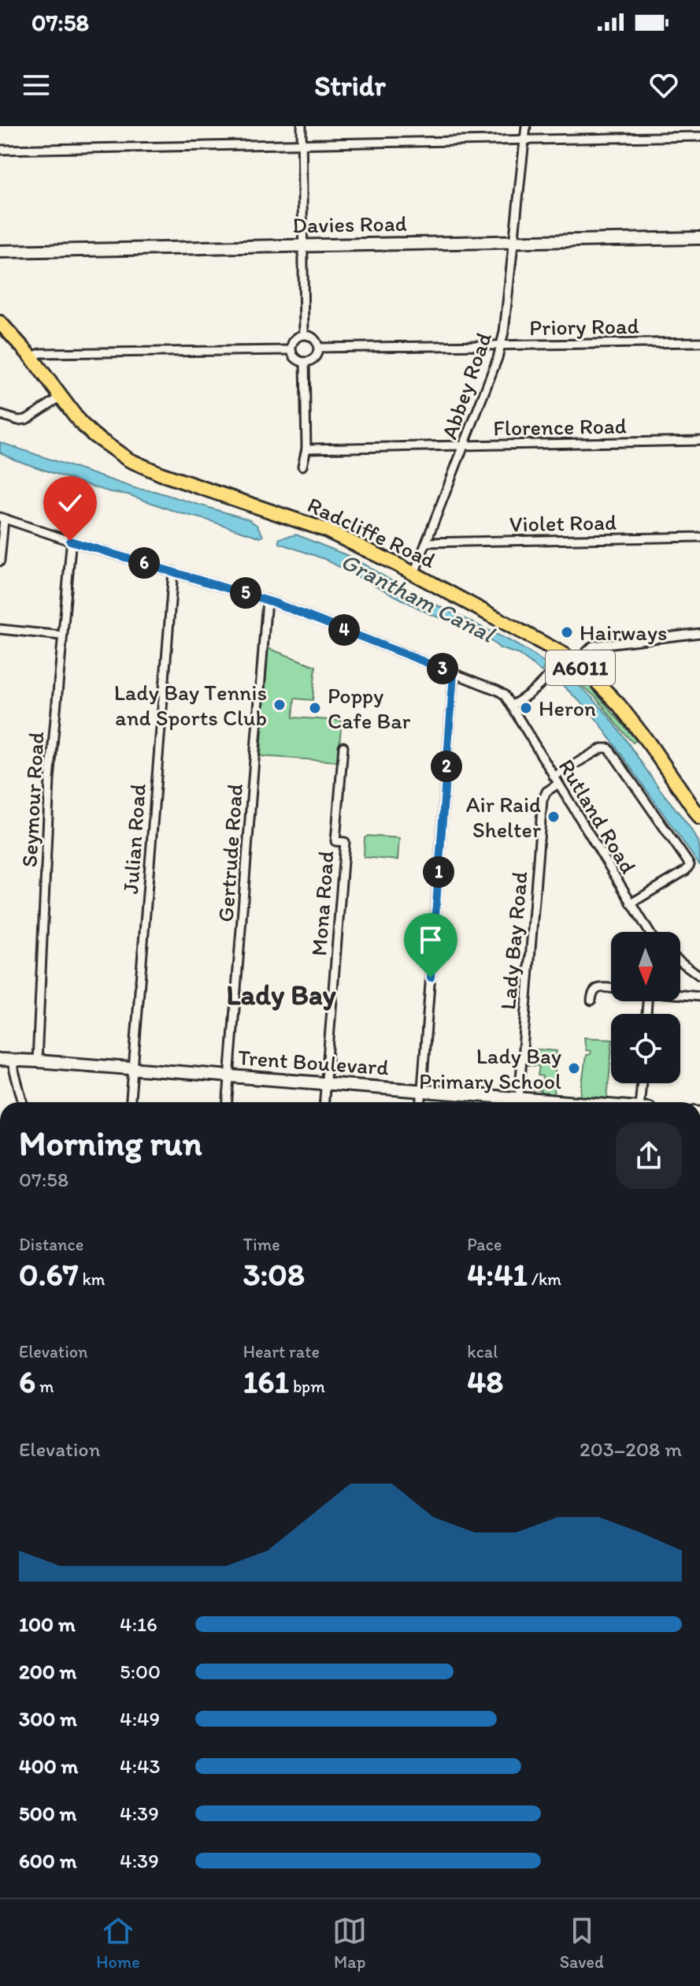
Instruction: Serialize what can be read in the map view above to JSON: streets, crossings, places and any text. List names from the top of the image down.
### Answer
{
  "streets": {
    "highway": ["Radcliffe Road", "A6011"],
    "street": [
      "Davies Road",
      "Priory Road",
      "Abbey Road",
      "Florence Road",
      "Violet Road",
      "Seymour Road",
      "Rutland Road",
      "Julian Road",
      "Gertrude Road",
      "Mona Road",
      "Lady Bay Road",
      "Trent Boulevard"
    ]
  },
  "crossings": [
    ["Davies Road", "Abbey Road"],
    ["Priory Road", "Abbey Road"],
    ["Abbey Road", "Florence Road"],
    ["Abbey Road", "Violet Road"],
    ["Abbey Road", "Radcliffe Road"],
    ["Seymour Road", "Rutland Road"],
    ["Seymour Road", "Trent Boulevard"],
    ["Rutland Road", "Julian Road"],
    ["Rutland Road", "Gertrude Road"],
    ["Rutland Road", "Lady Bay Road"],
    ["Julian Road", "Trent Boulevard"],
    ["Gertrude Road", "Trent Boulevard"],
    ["Mona Road", "Trent Boulevard"]
  ],
  "districts": ["Lady Bay"],
  "water": ["Grantham Canal"],
  "places": [
    "Hairways",
    "Lady Bay Tennis and Sports Club",
    "Poppy Cafe Bar",
    "Heron",
    "Air Raid Shelter",
    "Lady Bay Primary School"
  ],
  "north": "bottom",
  "page": {
    "status": "07:58",
    "header": "Stridr",
    "pins": [
      "6",
      "5",
      "4",
      "3",
      "2",
      "1"
    ],
    "heading": ["Morning run", "07:58"],
    "stats": [
      ["Distance", "0.67 km"],
      ["Time", "3:08"],
      ["Pace", "4:41 /km"],
      ["Elevation", "6 m"],
      ["Heart rate", "161 bpm"],
      ["kcal", "48"]
    ],
    "chart": ["Elevation", "203–208 m"],
    "list": [
      {
        "name": "100 m",
        "note": "4:16"
      },
      {
        "name": "200 m",
        "note": "5:00"
      },
      {
        "name": "300 m",
        "note": "4:49"
      },
      {
        "name": "400 m",
        "note": "4:43"
      },
      {
        "name": "500 m",
        "note": "4:39"
      },
      {
        "name": "600 m",
        "note": "4:39"
      }
    ],
    "tabs": ["Home", "Map", "Saved"]
  }
}
